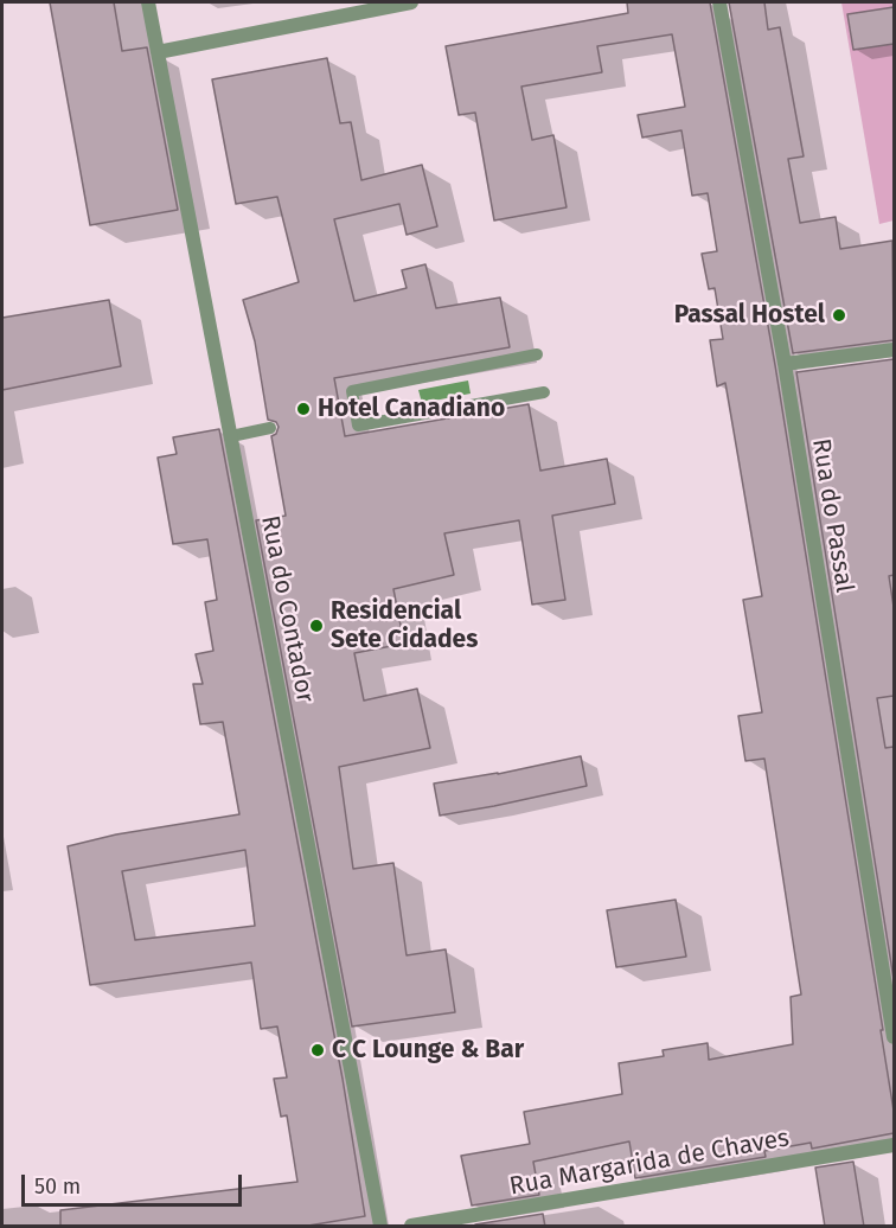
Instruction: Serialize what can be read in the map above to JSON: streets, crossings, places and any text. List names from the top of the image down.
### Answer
{
  "streets": {
    "street": ["Rua do Passal", "Rua do Contador", "Rua Margarida de Chaves"]
  },
  "places": [
    "Passal Hostel",
    "Hotel Canadiano",
    "Residencial Sete Cidades",
    "C C Lounge & Bar"
  ],
  "scale_bar": "50 m"
}
